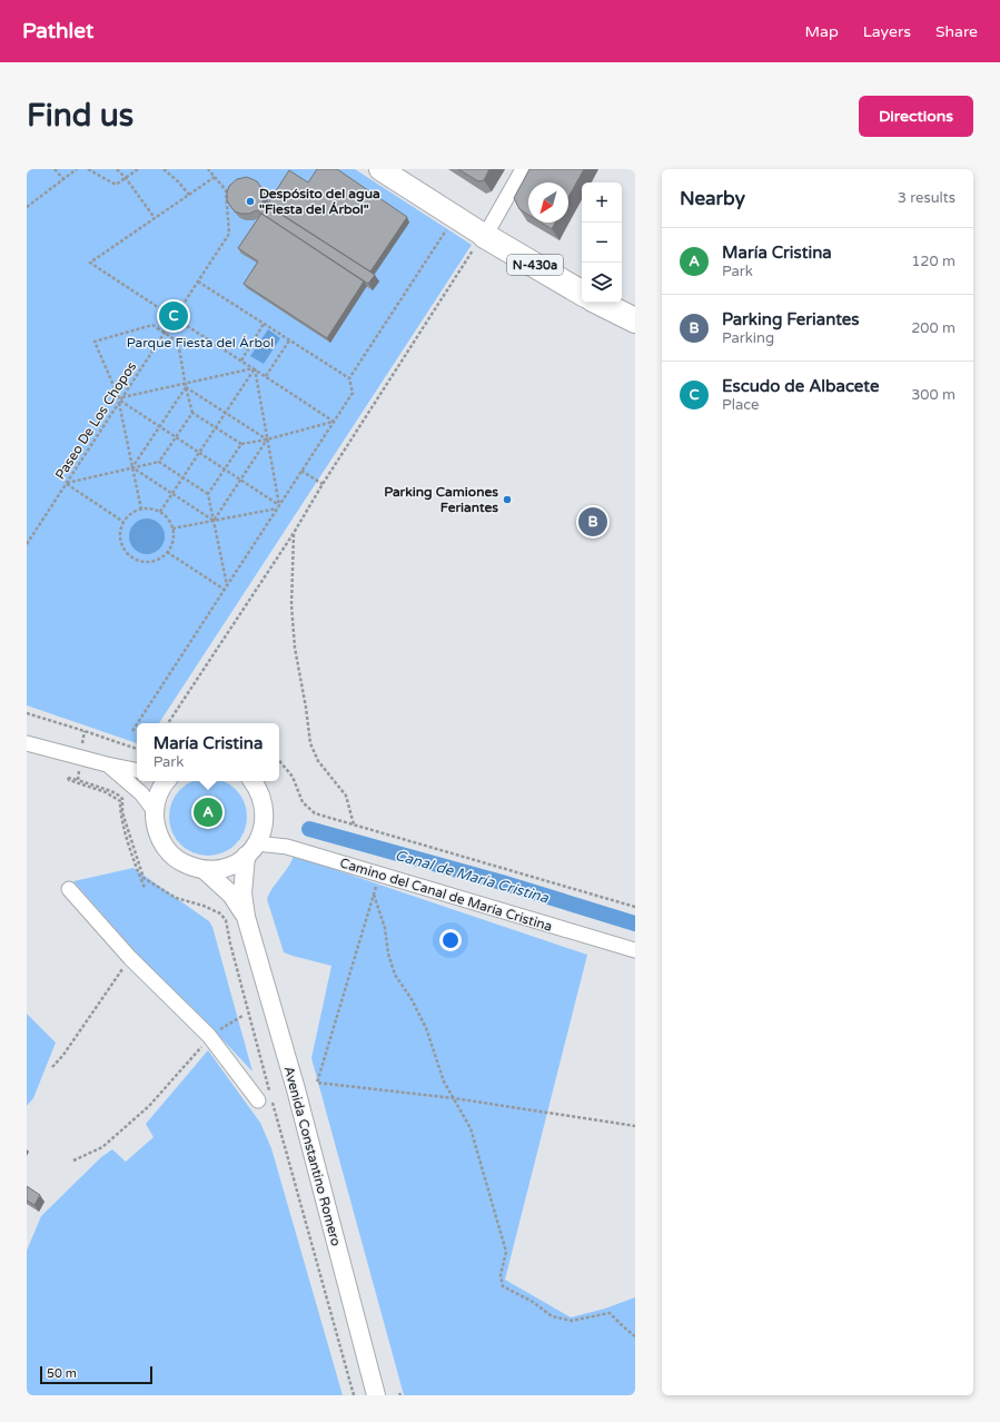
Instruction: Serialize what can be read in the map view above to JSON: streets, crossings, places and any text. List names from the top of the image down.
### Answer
{
  "streets": {
    "highway": ["N-430a"],
    "street": ["Camino del Canal de María Cristina", "Avenida Constantino Romero"],
    "path": ["Paseo De Los Chopos"]
  },
  "crossings": [
    ["Camino del Canal de María Cristina", "Avenida Constantino Romero"]
  ],
  "water": ["Canal de María Cristina"],
  "parks": ["Parque Fiesta del Árbol"],
  "places": ["Despósito del agua \"Fiesta del Árbol\"", "Parking Camiones Feriantes"],
  "scale_bar": "50 m",
  "north": "bottom left",
  "page": {
    "header": "Pathlet",
    "nav": ["Map", "Layers", "Share"],
    "buttons": "Directions",
    "title": "Find us",
    "heading": ["Nearby", "3 results"],
    "map_buttons": ["+", "−"],
    "list": [
      {
        "mark": "A",
        "name": "María Cristina",
        "note": "Park",
        "value": "120 m"
      },
      {
        "mark": "B",
        "name": "Parking Feriantes",
        "note": "Parking",
        "value": "200 m"
      },
      {
        "mark": "C",
        "name": "Escudo de Albacete",
        "note": "Place",
        "value": "300 m"
      }
    ],
    "pins": ["C", "B", "A"],
    "popup": ["María Cristina", "Park"],
    "scale": "50 m"
  }
}
